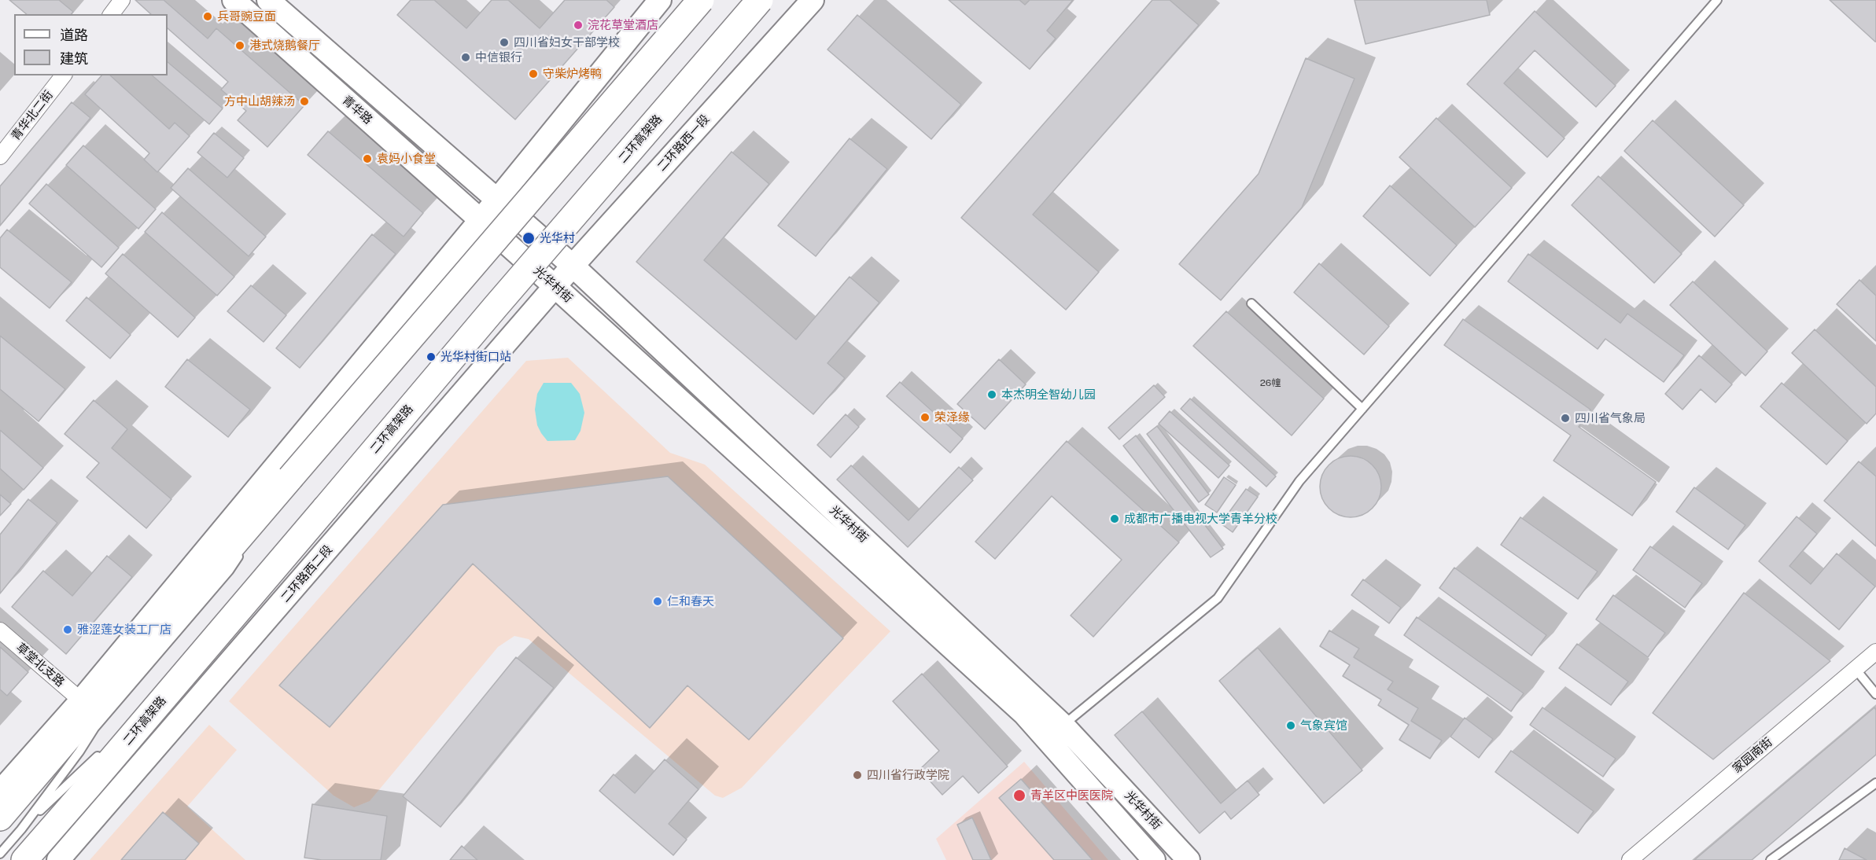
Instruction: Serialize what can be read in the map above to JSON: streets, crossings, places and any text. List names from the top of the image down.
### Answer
{
  "streets": {
    "highway": ["二环高架路"],
    "main road": [
      "青华路",
      "二环路西一段",
      "光华村街",
      "二环路西二段"
    ],
    "street": ["青华北二街", "草堂北支路", "家园南街"]
  },
  "crossings": [
    ["青华路", "光华村街"],
    ["二环路西一段", "光华村街"],
    ["二环路西一段", "二环路西二段"],
    ["光华村街", "二环路西二段"]
  ],
  "places": [
    "兵哥豌豆面",
    "浣花草堂酒店",
    "四川省妇女干部学校",
    "港式烧鹅餐厅",
    "中信银行",
    "守柴炉烤鸭",
    "方中山胡辣汤",
    "袁妈小食堂",
    "光华村",
    "光华村街口站",
    "本杰明全智幼儿园",
    "荣泽缘",
    "四川省气象局",
    "成都市广播电视大学青羊分校",
    "仁和春天",
    "雅涩莲女装工厂店",
    "气象宾馆",
    "四川省行政学院",
    "青羊区中医医院"
  ],
  "house_numbers": ["26幢"],
  "legend": ["道路", "建筑"]
}
